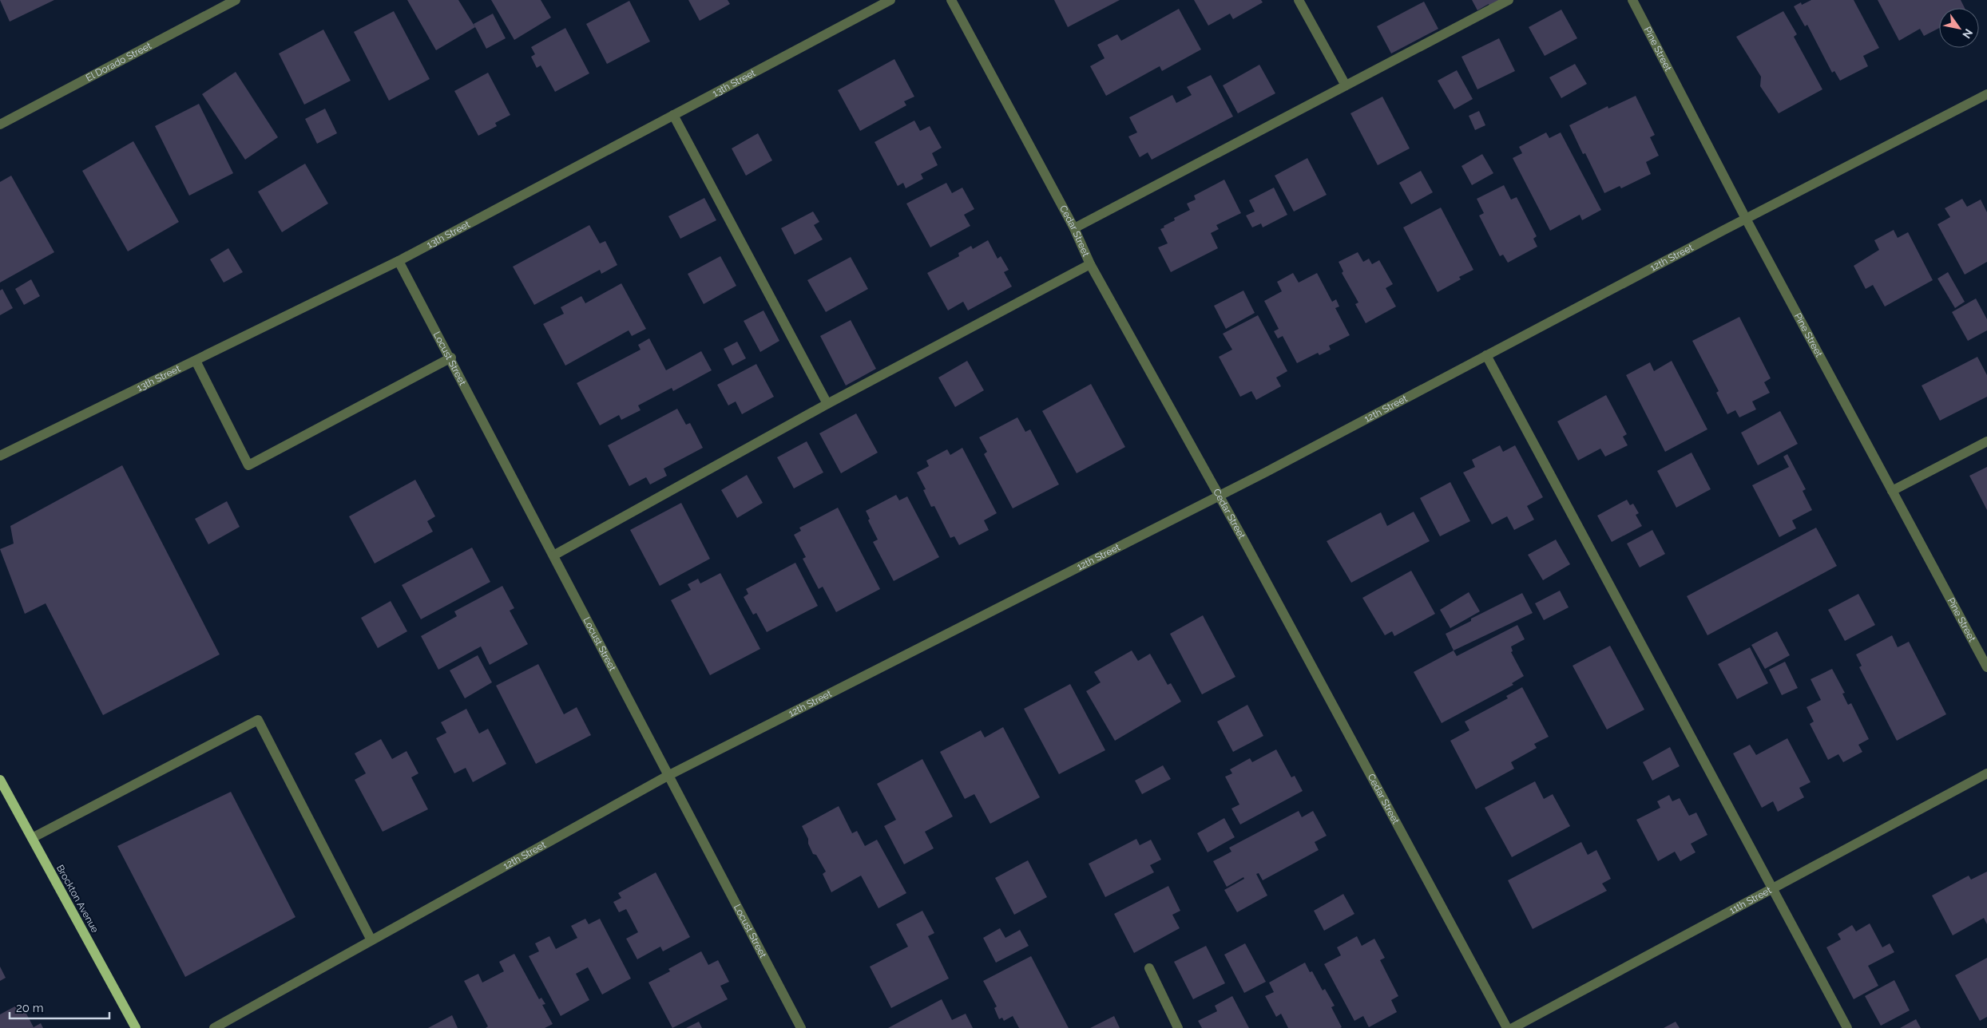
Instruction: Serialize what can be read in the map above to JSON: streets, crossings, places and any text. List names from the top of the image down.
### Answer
{
  "streets": {
    "main road": ["Brockton Avenue"],
    "street": [
      "Pine Street",
      "El Dorado Street",
      "13th Street",
      "Cedar Street",
      "12th Street",
      "Locust Street",
      "11th Street"
    ]
  },
  "crossings": [
    ["Pine Street", "12th Street"],
    ["13th Street", "Locust Street"],
    ["Cedar Street", "12th Street"],
    ["12th Street", "Locust Street"]
  ],
  "scale_bar": "20 m",
  "north": "bottom right"
}
